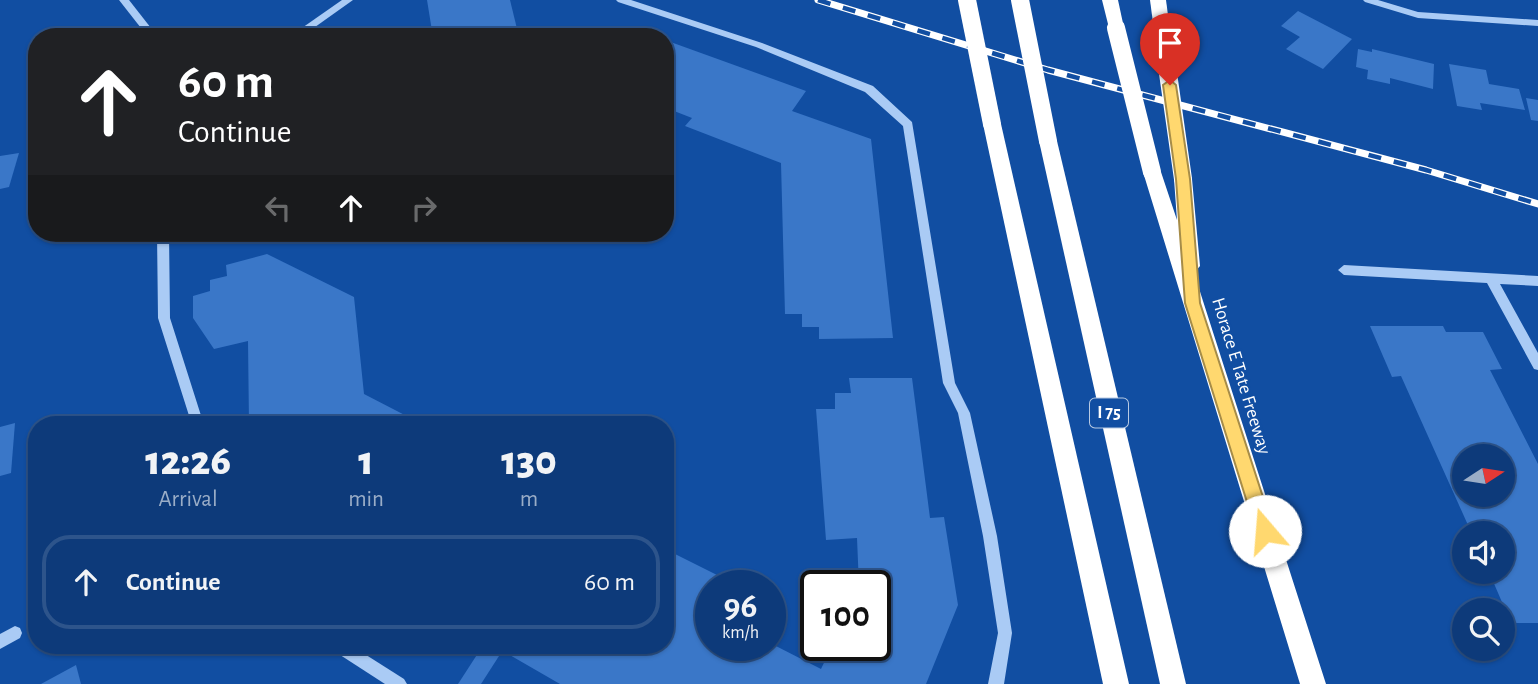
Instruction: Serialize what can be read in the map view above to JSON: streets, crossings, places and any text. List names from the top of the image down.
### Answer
{
  "streets": {
    "highway": ["Horace E Tate Freeway", "I 75"]
  },
  "north": "right",
  "page": {
    "turn": ["60 m", "Continue"],
    "eta": [
      "12:26",
      "Arrival",
      "1",
      "min",
      "130",
      "m"
    ],
    "list": [
      {
        "name": "Continue",
        "value": "60 m"
      }
    ],
    "speed": "96 km/h",
    "limit": "100"
  }
}
